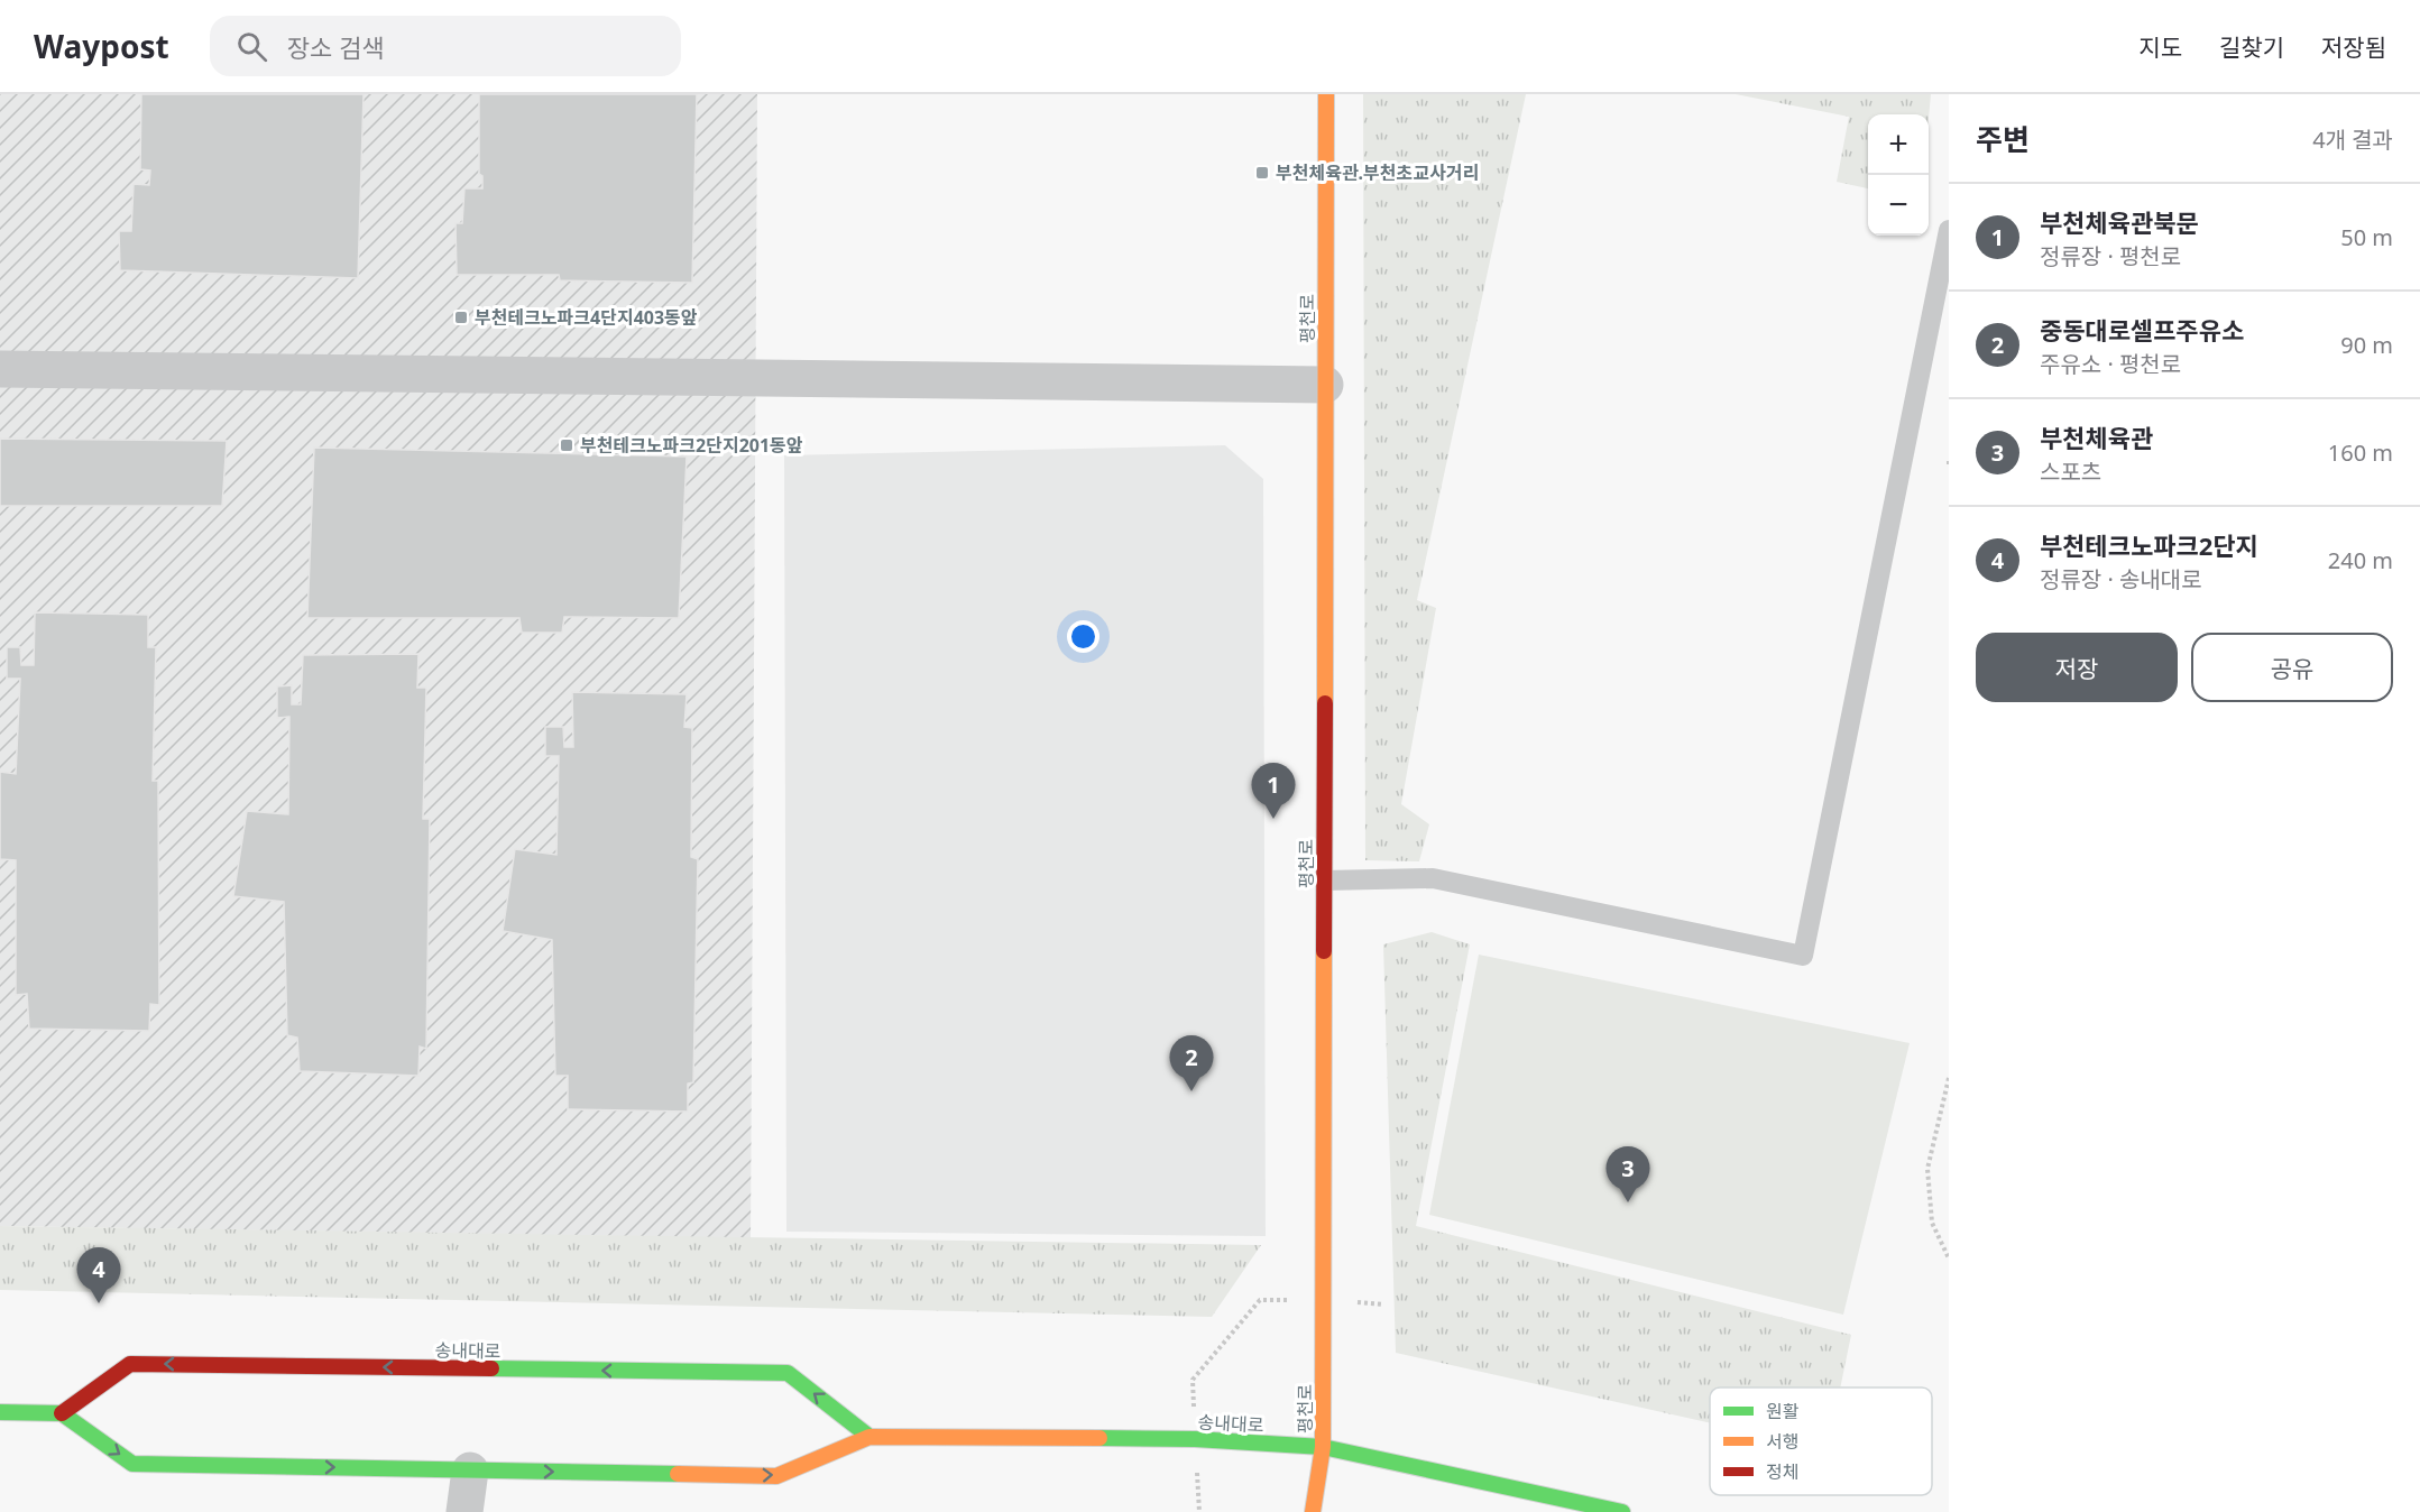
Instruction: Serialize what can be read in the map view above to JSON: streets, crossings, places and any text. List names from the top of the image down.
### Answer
{
  "streets": {
    "street": ["평천로", "송내대로"]
  },
  "crossings": [
    ["평천로", "송내대로"]
  ],
  "places": {
    "transit": ["부천체육관.부천초교사거리", "부천테크노파크4단지403동앞", "부천테크노파크2단지201동앞"]
  },
  "legend": ["원활", "서행", "정체"],
  "page": {
    "header": "Waypost",
    "search": "장소 검색",
    "nav": ["지도", "길찾기", "저장됨"],
    "heading": ["주변", "4개 결과"],
    "map_buttons": ["+", "−"],
    "list": [
      {
        "mark": "1",
        "name": "부천체육관북문",
        "note": "정류장 · 평천로",
        "value": "50 m"
      },
      {
        "mark": "2",
        "name": "중동대로셀프주유소",
        "note": "주유소 · 평천로",
        "value": "90 m"
      },
      {
        "mark": "3",
        "name": "부천체육관",
        "note": "스포츠",
        "value": "160 m"
      },
      {
        "mark": "4",
        "name": "부천테크노파크2단지",
        "note": "정류장 · 송내대로",
        "value": "240 m"
      }
    ],
    "buttons": ["저장", "공유"],
    "pins": [
      "1",
      "2",
      "3",
      "4"
    ]
  }
}
